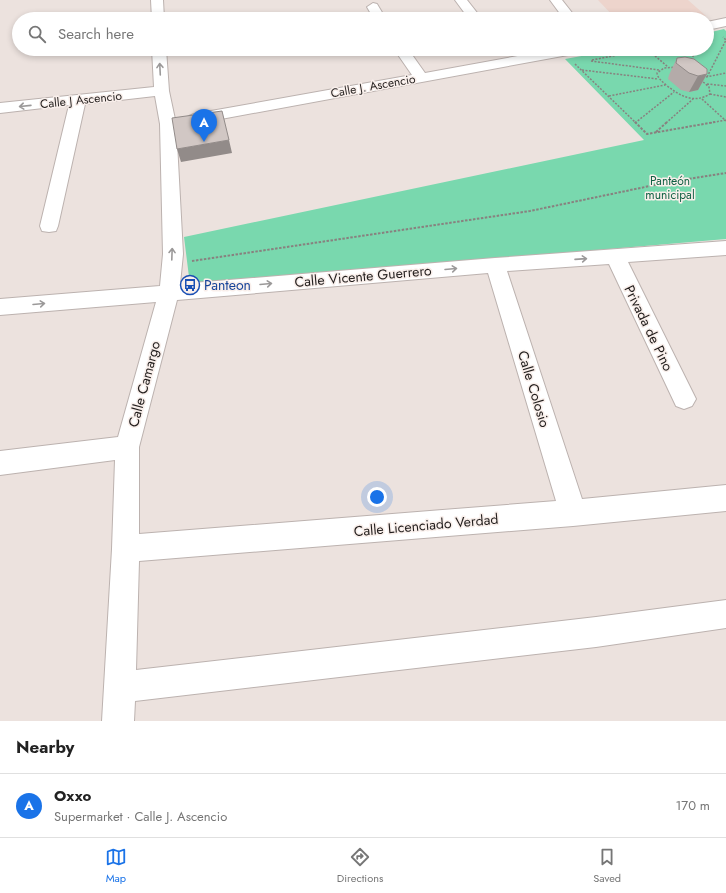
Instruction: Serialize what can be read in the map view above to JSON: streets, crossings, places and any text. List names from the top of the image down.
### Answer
{
  "streets": {
    "street": [
      "Calle J. Ascencio",
      "Calle J Ascencio",
      "Calle Vicente Guerrero",
      "Privada de Pino",
      "Calle Camargo",
      "Calle Colosio",
      "Calle Licenciado Verdad"
    ]
  },
  "crossings": [
    ["Calle J. Ascencio", "Calle Camargo"],
    ["Calle J Ascencio", "Calle Camargo"],
    ["Calle Vicente Guerrero", "Privada de Pino"],
    ["Calle Vicente Guerrero", "Calle Camargo"],
    ["Calle Vicente Guerrero", "Calle Colosio"],
    ["Calle Camargo", "Calle Licenciado Verdad"],
    ["Calle Colosio", "Calle Licenciado Verdad"]
  ],
  "one_way": ["Calle J Ascencio", "Calle Vicente Guerrero"],
  "parks": ["Panteón municipal"],
  "places": {
    "bus stop": ["Panteon"]
  },
  "page": {
    "search": "Search here",
    "pins": "A",
    "heading": "Nearby",
    "list": [
      {
        "mark": "A",
        "name": "Oxxo",
        "note": "Supermarket · Calle J. Ascencio",
        "value": "170 m"
      }
    ],
    "nav": ["Map", "Directions", "Saved"]
  }
}
